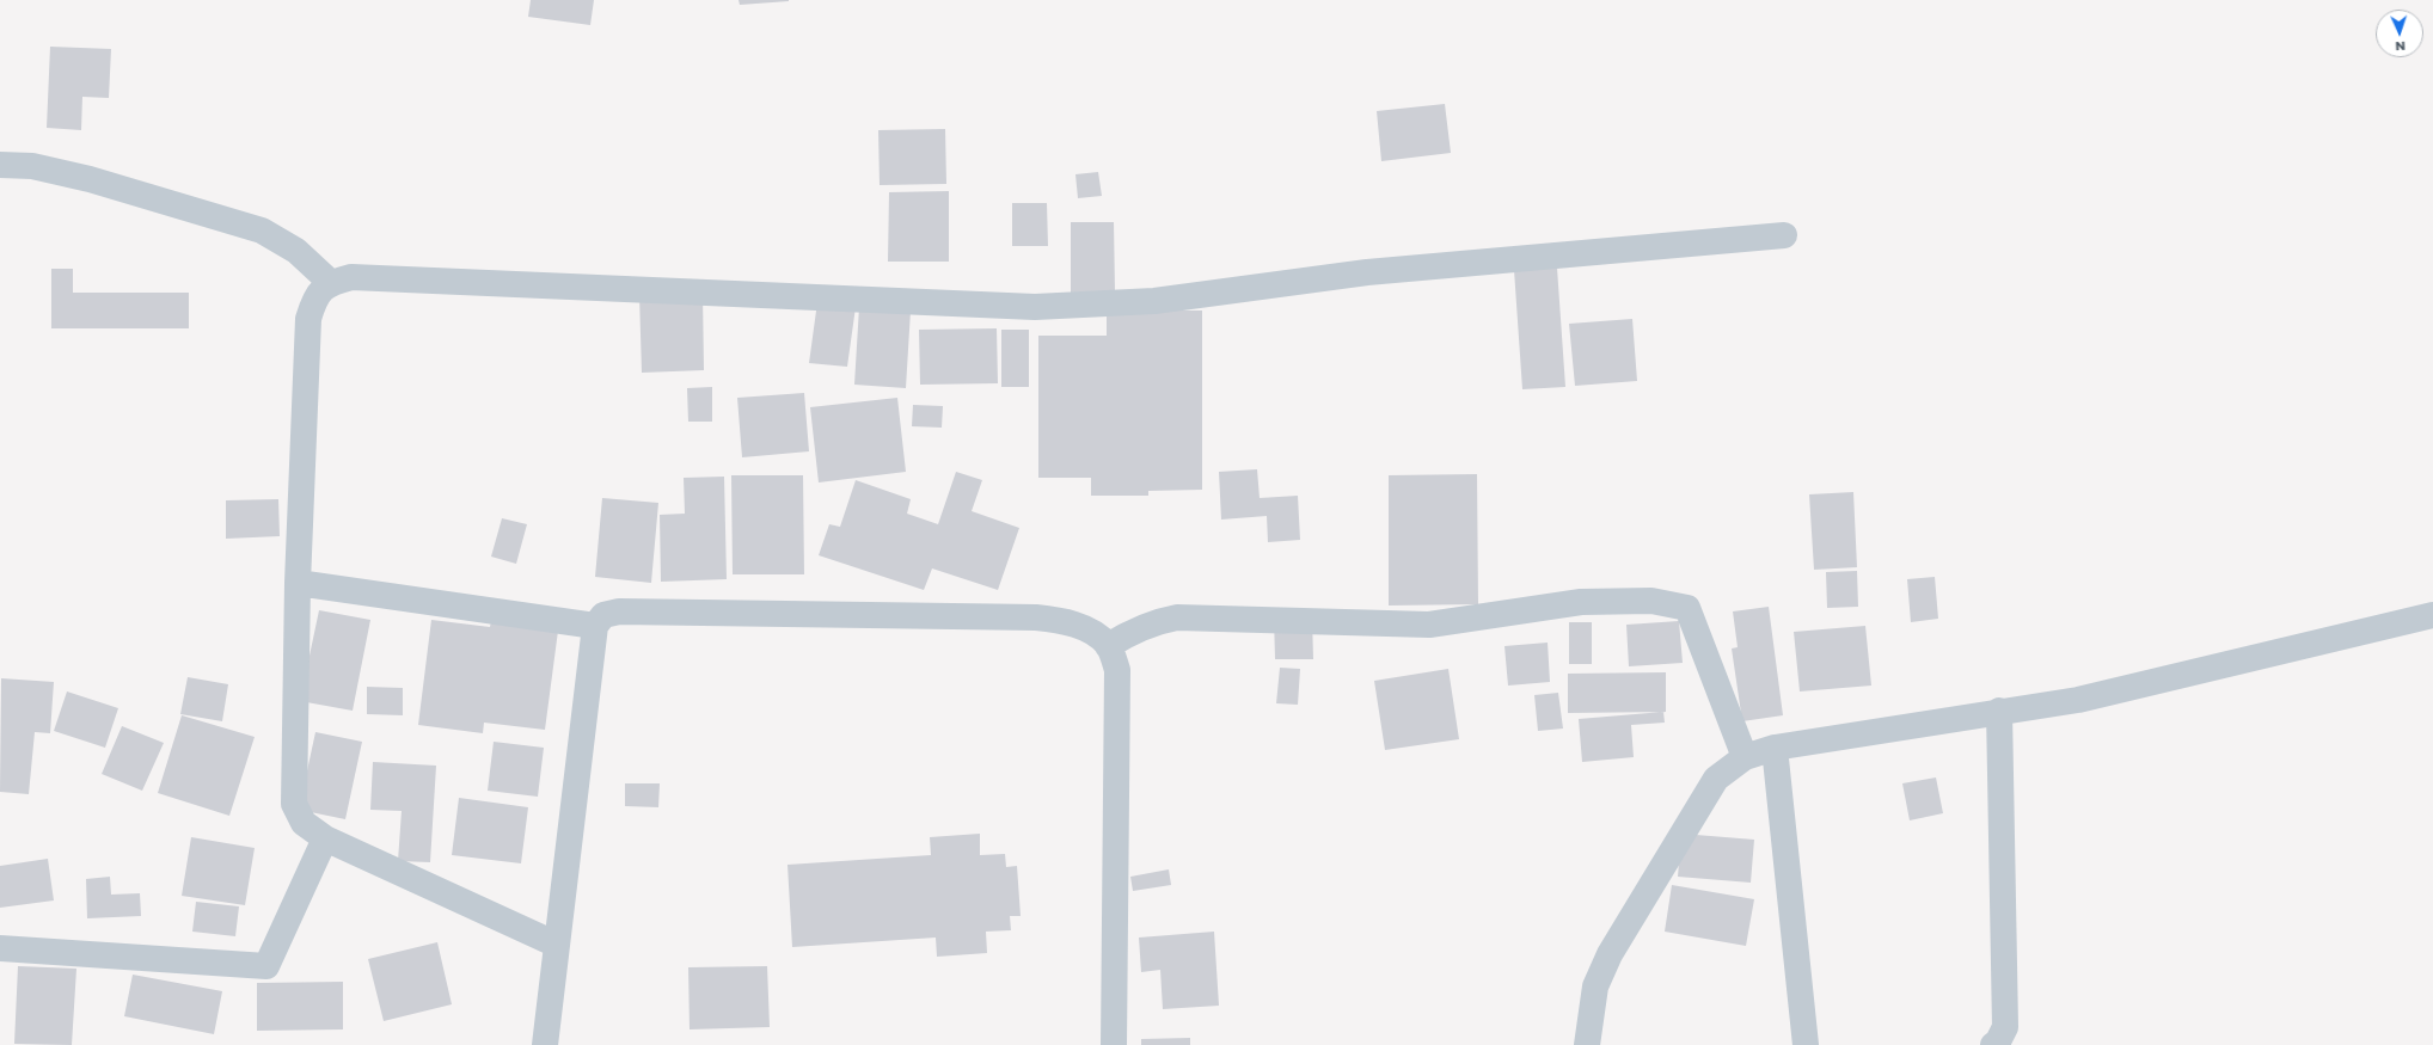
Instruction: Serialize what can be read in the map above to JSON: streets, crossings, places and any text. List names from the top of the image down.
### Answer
{
  "north": "bottom"
}
